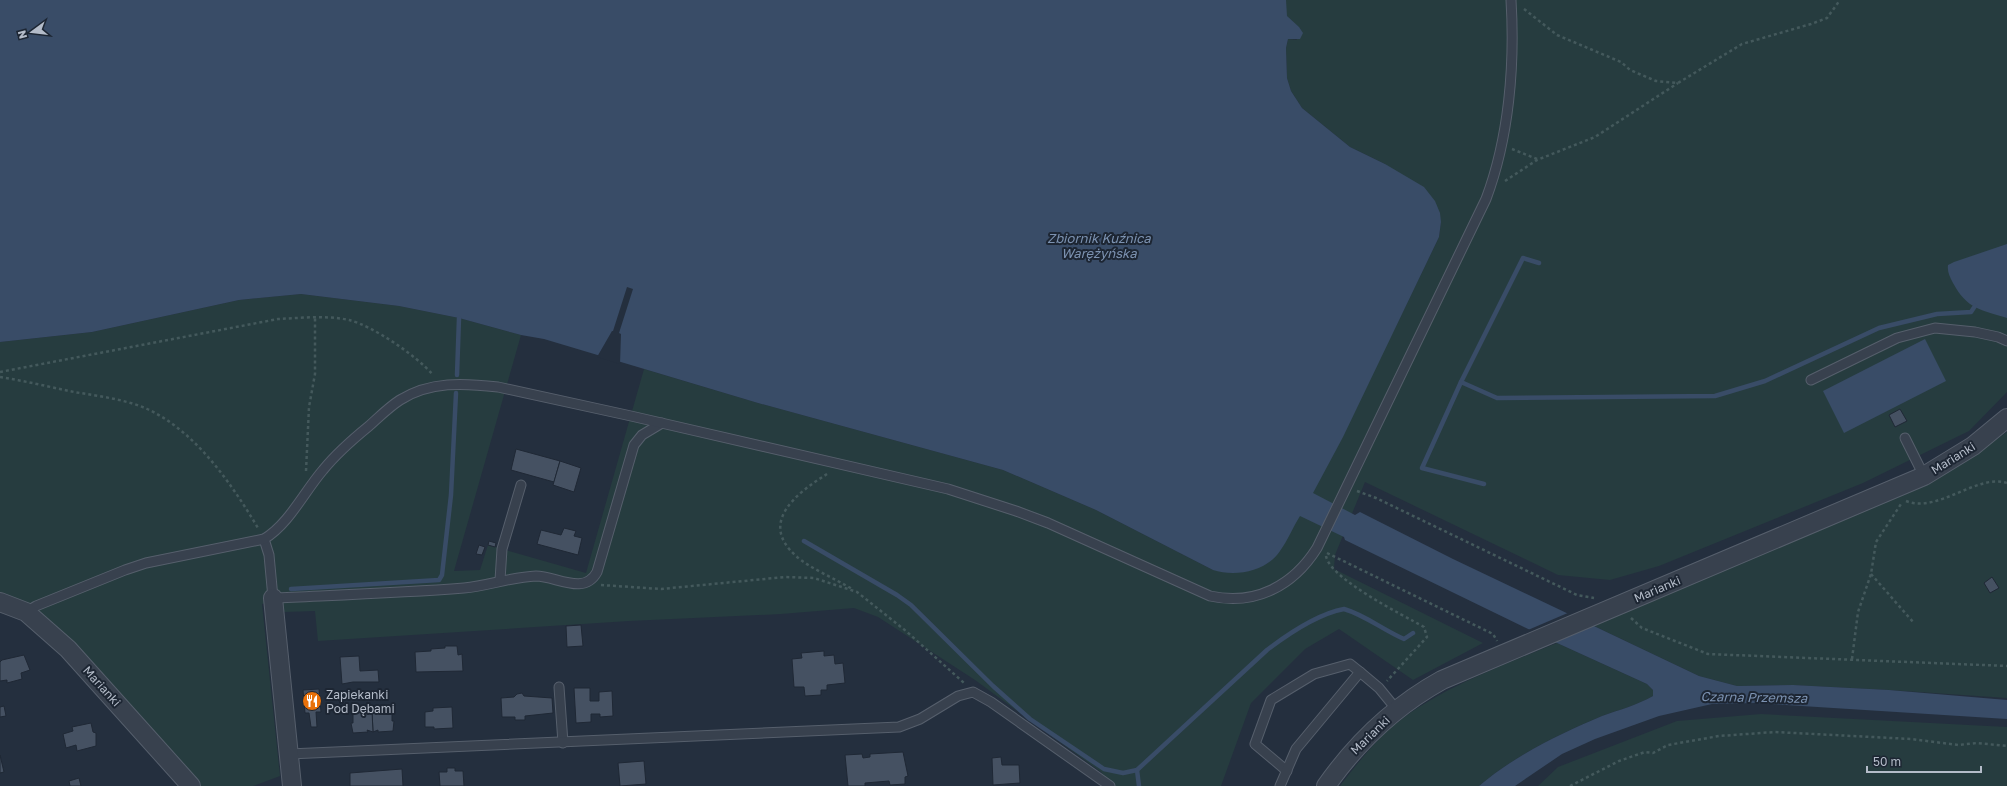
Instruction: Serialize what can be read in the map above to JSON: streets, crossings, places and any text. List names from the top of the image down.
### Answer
{
  "streets": {
    "street": ["Marianki"]
  },
  "water": ["Zbiornik Kuźnica Warężyńska", "Czarna Przemsza"],
  "places": {
    "restaurant": ["Zapiekanki Pod Dębami"]
  },
  "scale_bar": "50 m",
  "north": "left"
}
